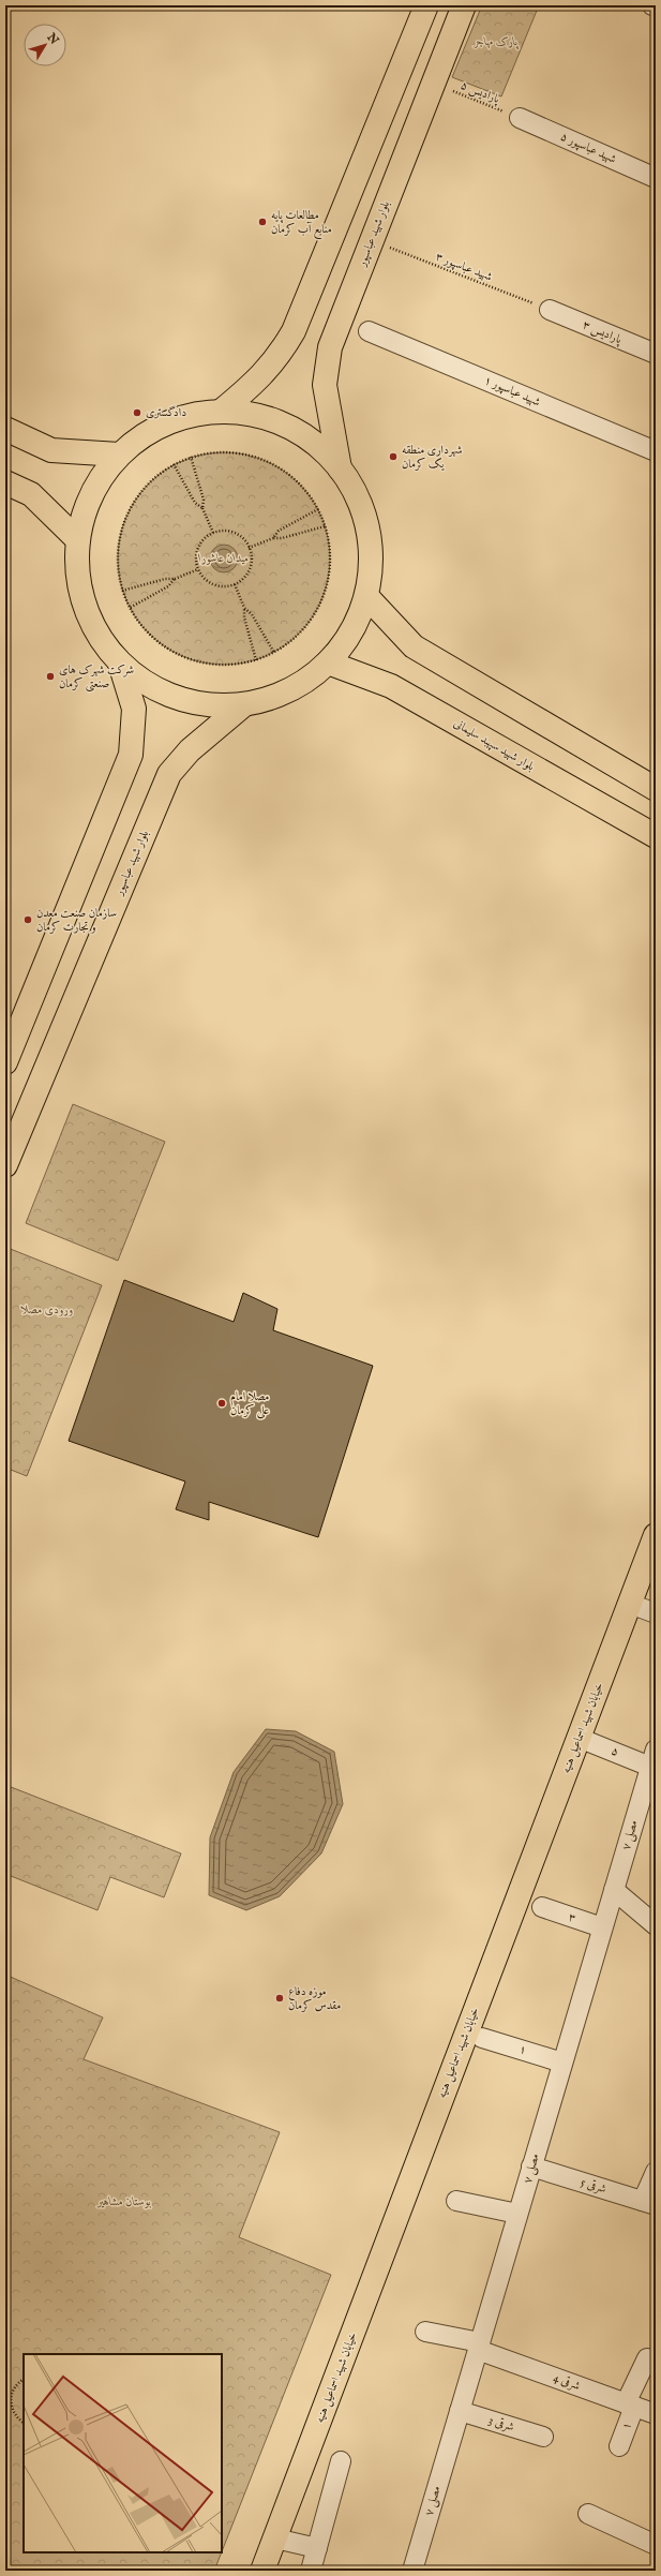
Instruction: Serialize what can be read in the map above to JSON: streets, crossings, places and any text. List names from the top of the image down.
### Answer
{
  "streets": {
    "main road": ["بلوار شهید عباسپور", "بلوار شهید سپهبد سلیمانی", "خیابان شهید اسماعیل هنیه"],
    "street": [
      "شهید عباسپور ۵",
      "پارادیس ۳",
      "شهید عباسپور ۱",
      "۵",
      "مصلی ۷",
      "۳",
      "۱",
      "شرقی 5",
      "شرقی 4",
      "شرقی 3"
    ],
    "path": ["پارادیس ۵", "شهید عباسپور ۳"]
  },
  "crossings": [
    ["پارادیس ۵", "شهید عباسپور ۵"],
    ["پارادیس ۵", "بلوار شهید عباسپور"],
    ["بلوار شهید عباسپور", "شهید عباسپور ۳"],
    ["شهید عباسپور ۳", "پارادیس ۳"],
    ["خیابان شهید اسماعیل هنیه", "۵"],
    ["۵", "مصلی ۷"],
    ["مصلی ۷", "۳"],
    ["مصلی ۷", "۱"],
    ["مصلی ۷", "شرقی 5"],
    ["مصلی ۷", "شرقی 4"],
    ["مصلی ۷", "شرقی 3"],
    ["۱", "شرقی 4"]
  ],
  "parks": [
    "پارک مهاجر",
    "میدان عاشورا",
    "ورودی مصلا",
    "بوستان مشاهیر"
  ],
  "places": [
    "مطالعات پایه منابع آب کرمان",
    "دادگستری",
    "شهرداری منطقه یک کرمان",
    "شرکت شهرک های صنعتی کرمان",
    "سازمان صنعت معدن و تجارت کرمان",
    "مصلا امام علی کرمان",
    "موزه دفاع مقدس کرمان"
  ],
  "north": "top right"
}
